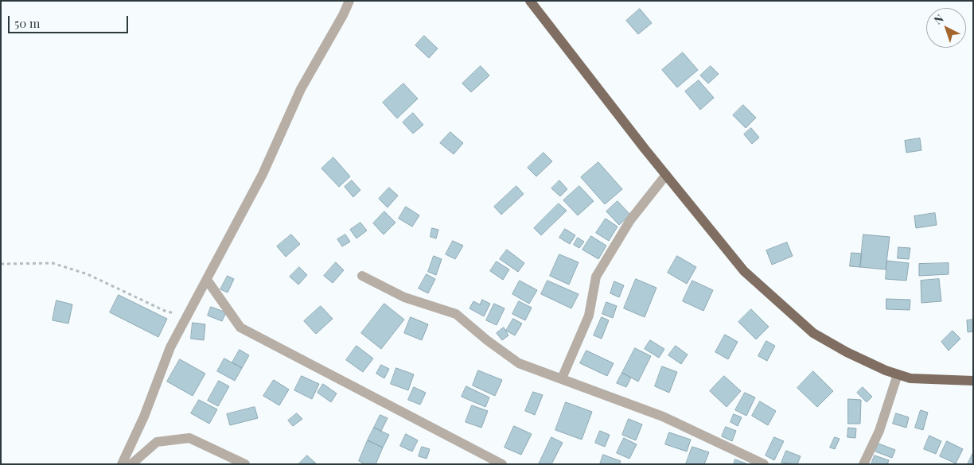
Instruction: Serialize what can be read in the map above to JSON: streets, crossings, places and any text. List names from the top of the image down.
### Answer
{
  "scale_bar": "50 m",
  "north": "top left"
}
